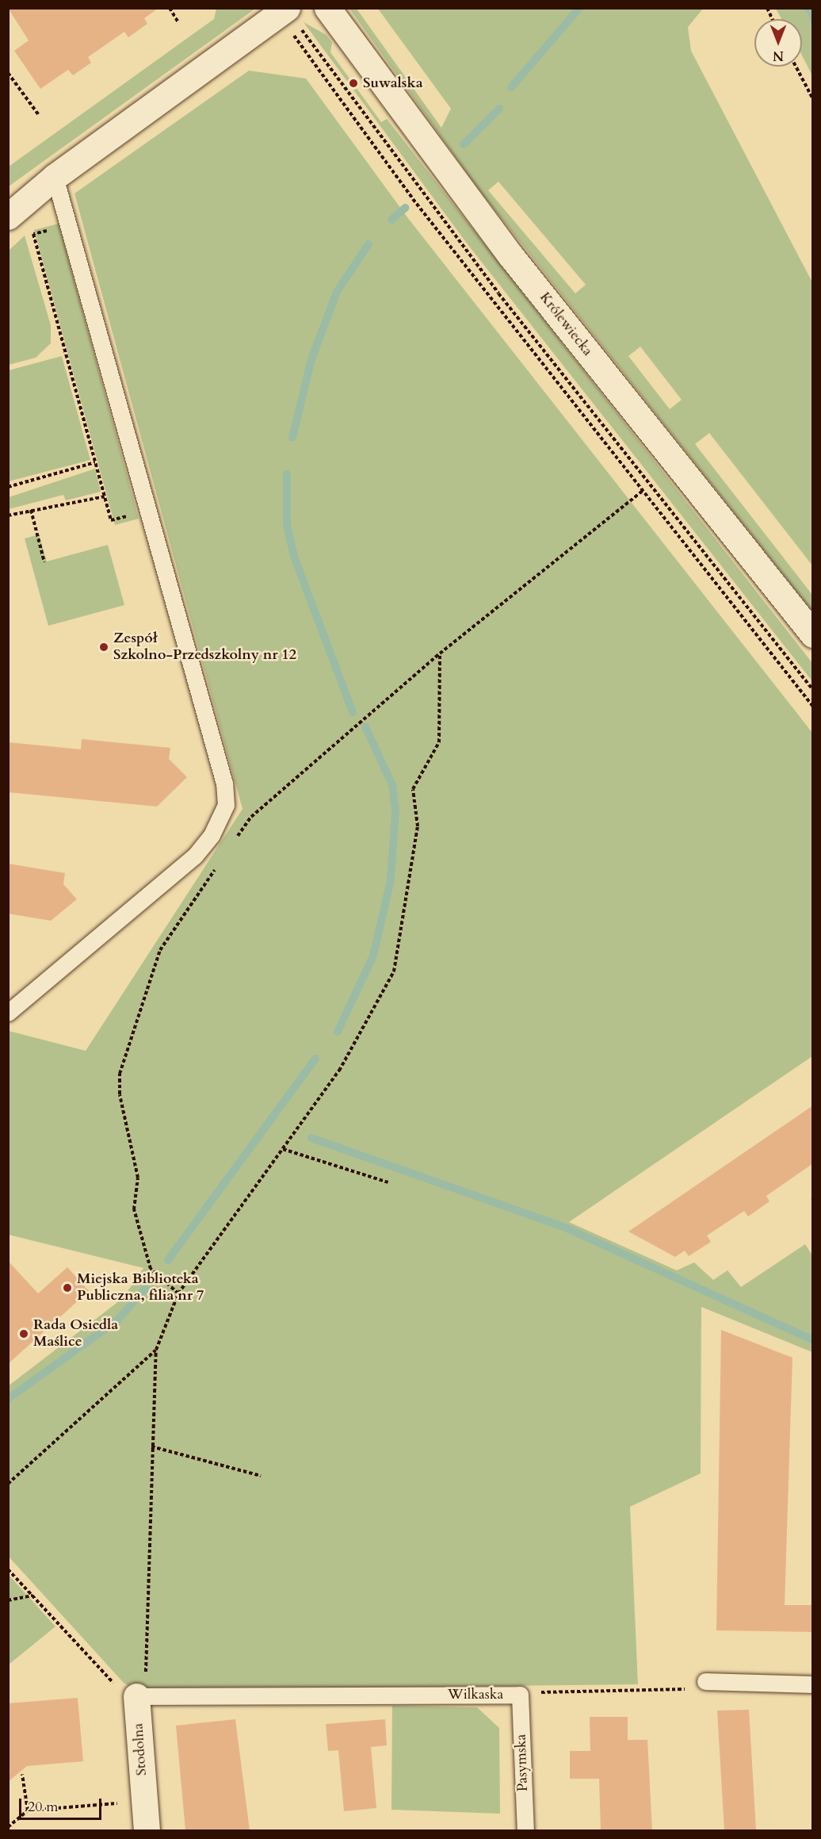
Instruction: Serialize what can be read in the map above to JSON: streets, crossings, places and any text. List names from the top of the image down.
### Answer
{
  "streets": {
    "street": ["Królewiecka", "Stodolna"],
    "lane": ["Wilkaska", "Pasymska"]
  },
  "crossings": [
    ["Wilkaska", "Stodolna"],
    ["Wilkaska", "Pasymska"]
  ],
  "places": [
    "Suwalska",
    "Zespół Szkolno-Przedszkolny nr 12",
    "Miejska Biblioteka Publiczna, filia nr 7",
    "Rada Osiedla Maślice"
  ],
  "scale_bar": "20 m",
  "north": "bottom"
}
